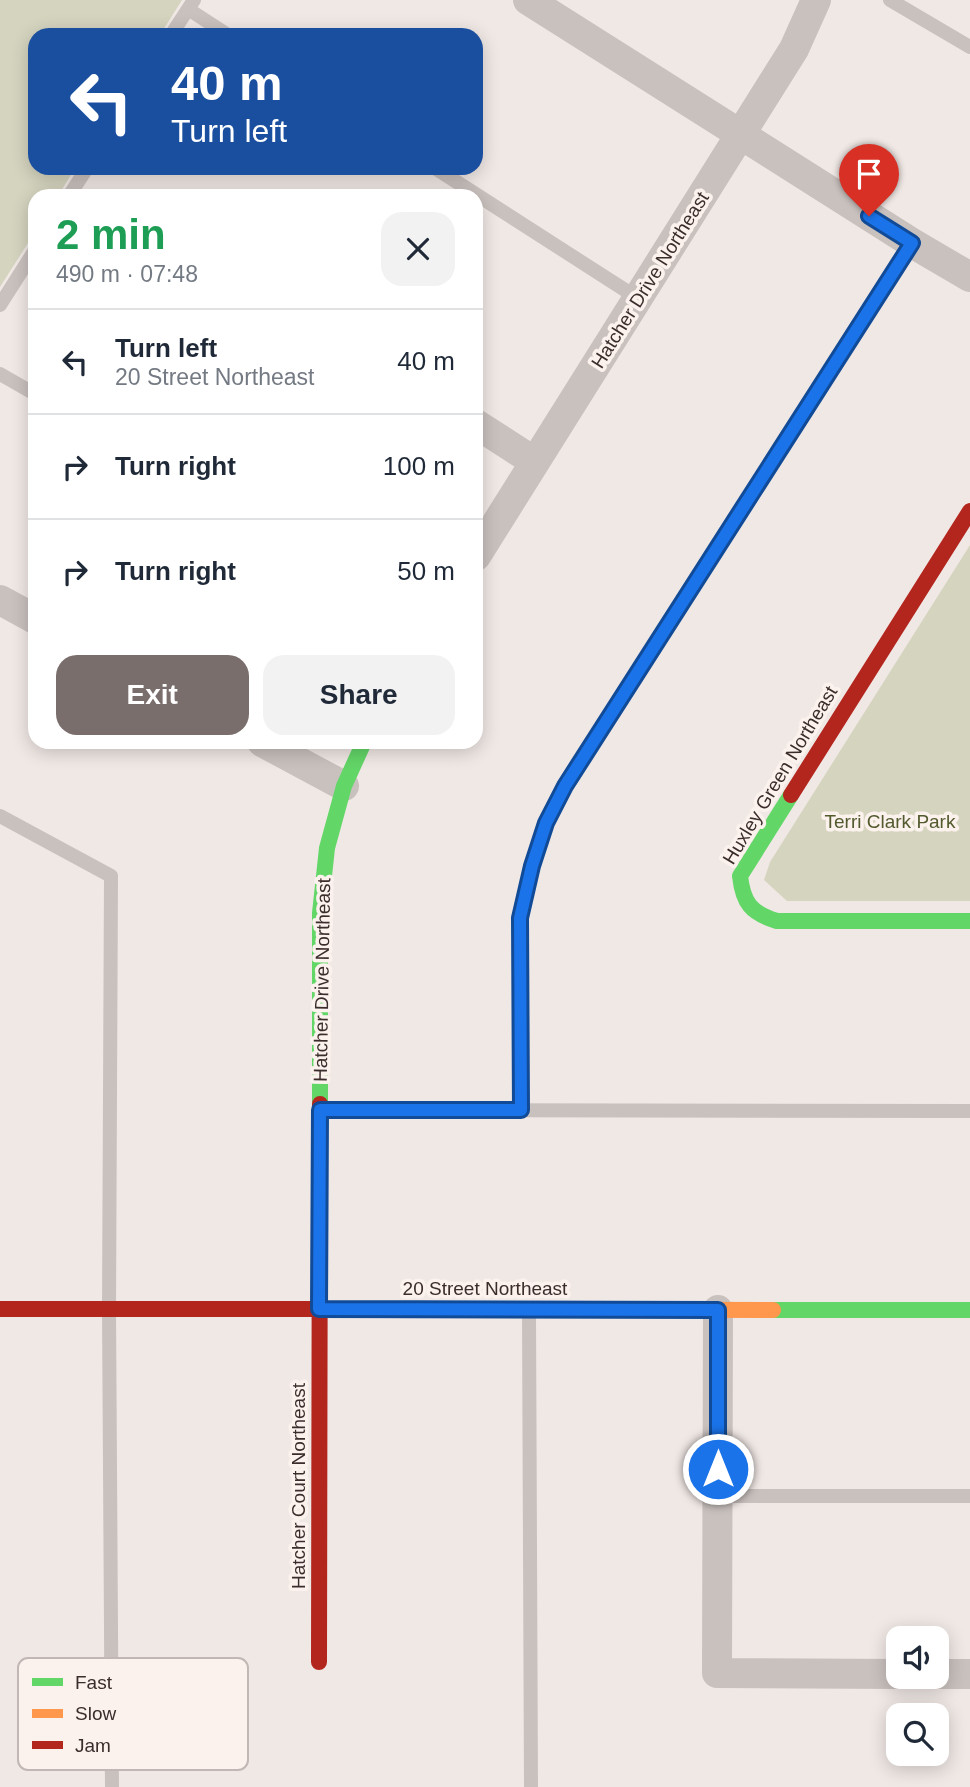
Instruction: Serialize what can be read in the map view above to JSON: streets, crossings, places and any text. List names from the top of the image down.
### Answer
{
  "streets": {
    "street": [
      "Hatcher Drive Northeast",
      "Huxley Green Northeast",
      "20 Street Northeast",
      "Hatcher Court Northeast"
    ]
  },
  "crossings": [
    ["Hatcher Drive Northeast", "20 Street Northeast"],
    ["Hatcher Drive Northeast", "Hatcher Court Northeast"],
    ["20 Street Northeast", "Hatcher Court Northeast"]
  ],
  "parks": ["Terri Clark Park"],
  "legend": ["Fast", "Slow", "Jam"],
  "page": {
    "turn": ["40 m", "Turn left"],
    "heading": ["2 min", "490 m · 07:48"],
    "list": [
      {
        "name": "Turn left",
        "note": "20 Street Northeast",
        "value": "40 m"
      },
      {
        "name": "Turn right",
        "value": "100 m"
      },
      {
        "name": "Turn right",
        "value": "50 m"
      }
    ],
    "buttons": ["Exit", "Share"]
  }
}
